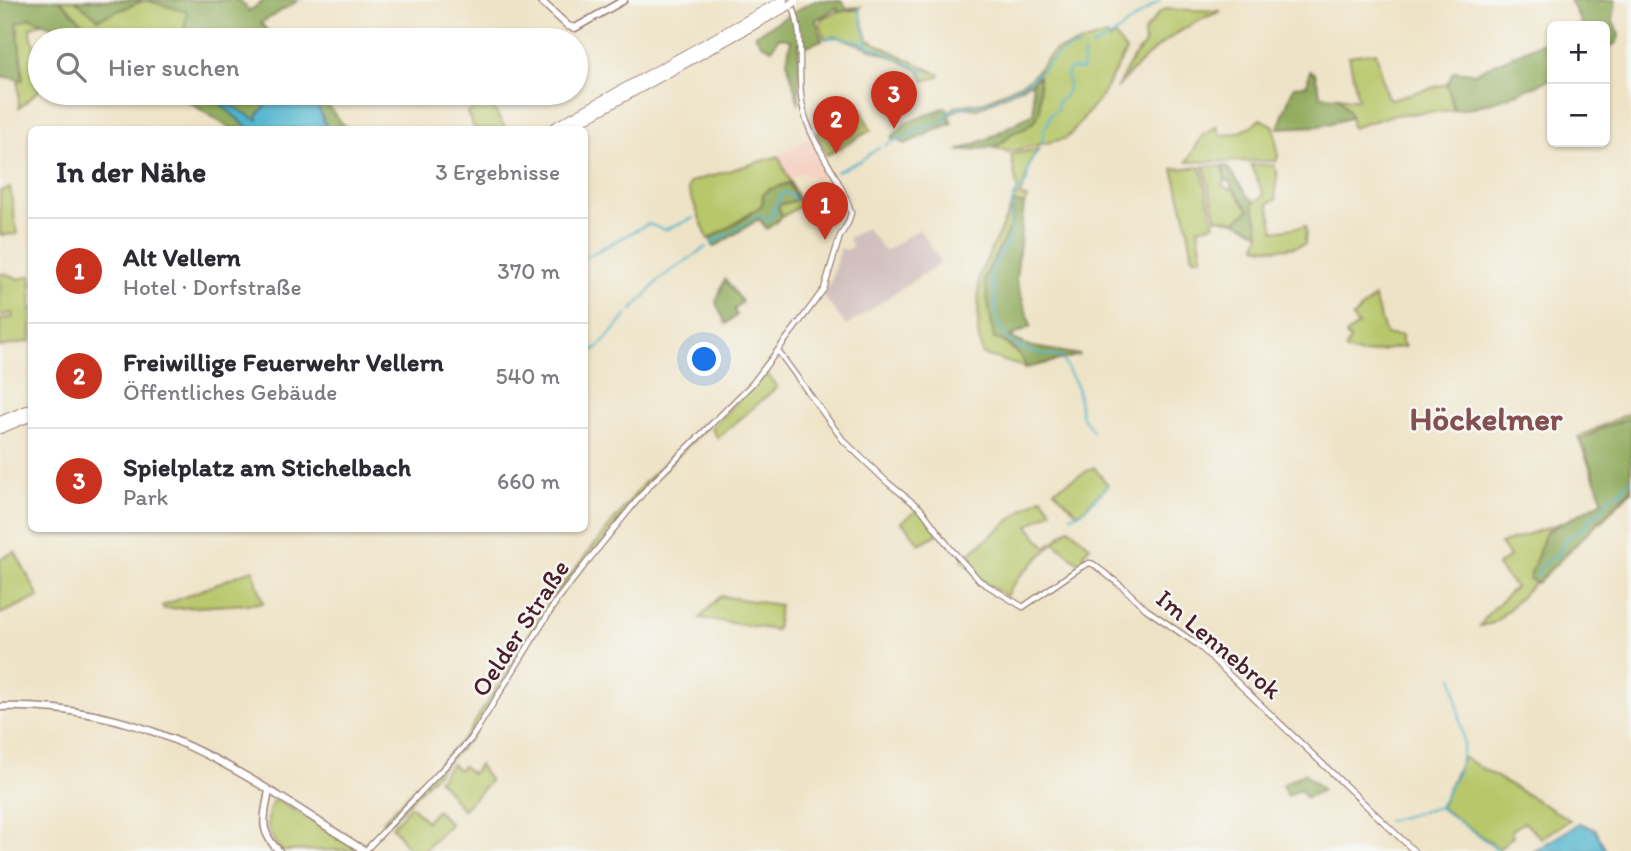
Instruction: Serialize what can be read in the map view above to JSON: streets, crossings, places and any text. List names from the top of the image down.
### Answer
{
  "streets": {
    "street": ["Oelder Straße", "Im Lennebrok"]
  },
  "crossings": [
    ["Oelder Straße", "Im Lennebrok"]
  ],
  "districts": ["Höckelmer"],
  "page": {
    "map_buttons": ["+", "−"],
    "search": "Hier suchen",
    "pins": ["3", "2", "1"],
    "heading": ["In der Nähe", "3 Ergebnisse"],
    "list": [
      {
        "mark": "1",
        "name": "Alt Vellern",
        "note": "Hotel · Dorfstraße",
        "value": "370 m"
      },
      {
        "mark": "2",
        "name": "Freiwillige Feuerwehr Vellern",
        "note": "Öffentliches Gebäude",
        "value": "540 m"
      },
      {
        "mark": "3",
        "name": "Spielplatz am Stichelbach",
        "note": "Park",
        "value": "660 m"
      }
    ]
  }
}
